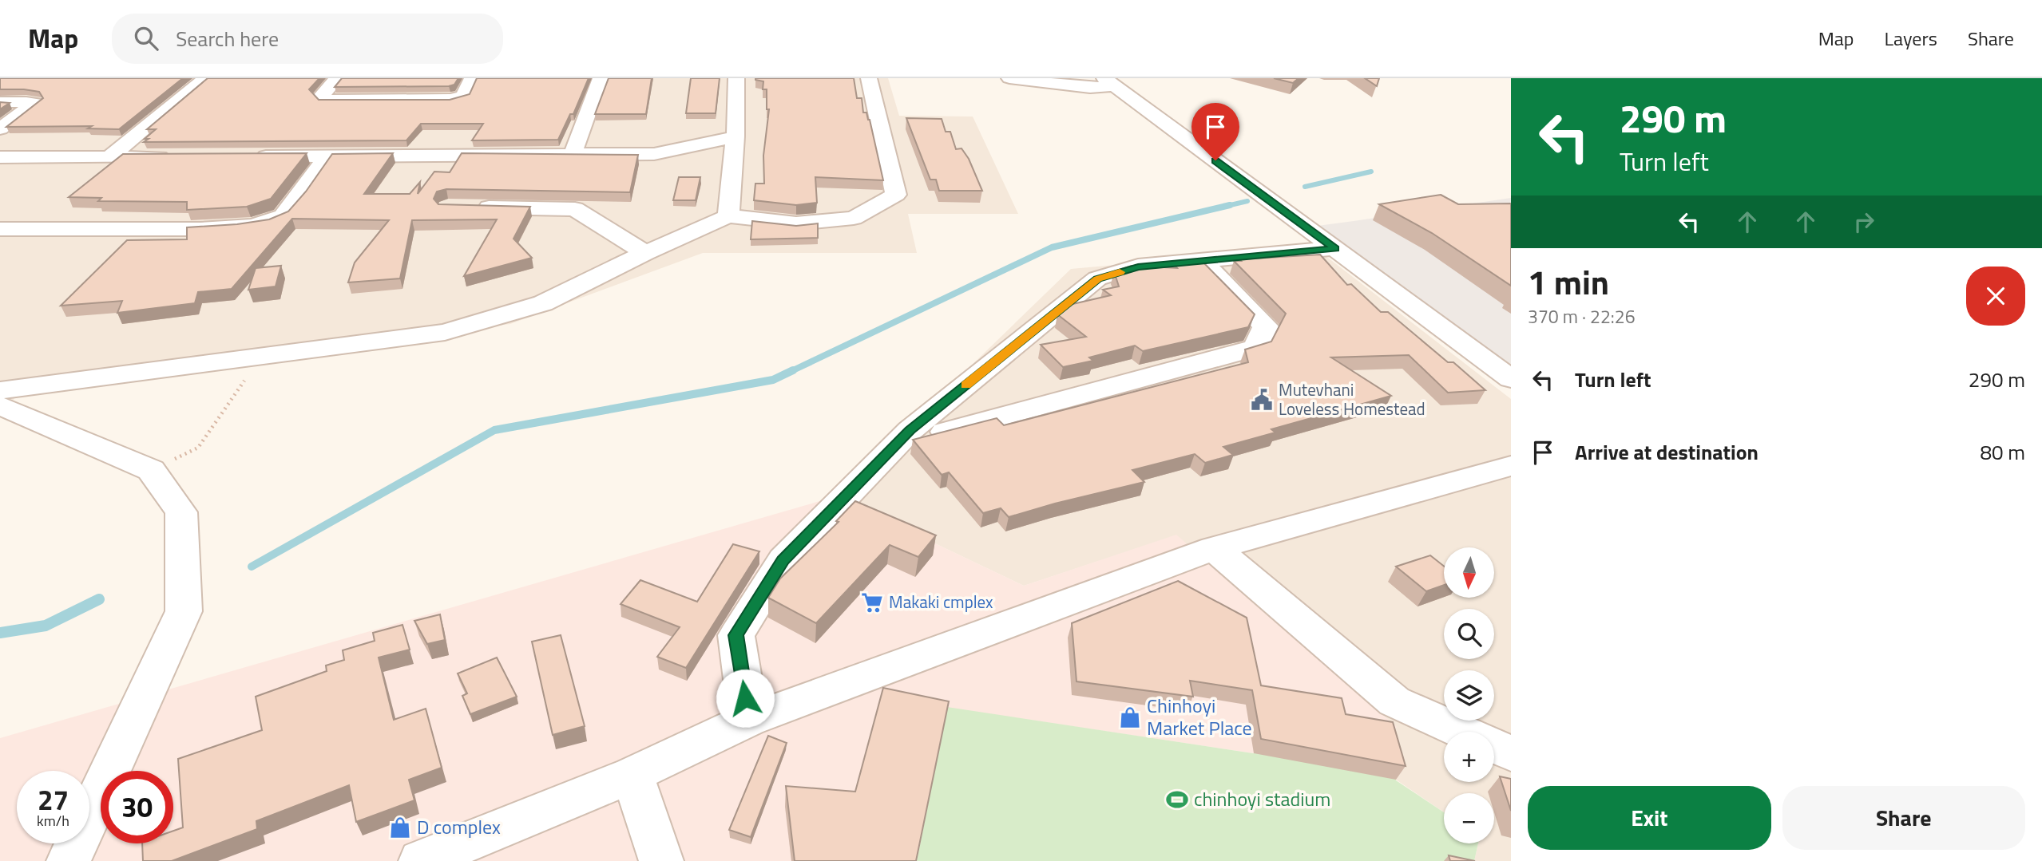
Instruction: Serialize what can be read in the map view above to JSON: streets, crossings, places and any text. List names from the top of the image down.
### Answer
{
  "places": {
    "public building": ["Mutevhani Loveless Homestead"],
    "supermarket": ["Makaki cmplex"],
    "shop": ["Chinhoyi Market Place", "D complex"],
    "sports": ["chinhoyi stadium"]
  },
  "north": "bottom",
  "page": {
    "header": "Map",
    "search": "Search here",
    "nav": ["Map", "Layers", "Share"],
    "turn": ["290 m", "Turn left"],
    "heading": ["1 min", "370 m · 22:26"],
    "list": [
      {
        "name": "Turn left",
        "value": "290 m"
      },
      {
        "name": "Arrive at destination",
        "value": "80 m"
      }
    ],
    "map_buttons": ["+", "−"],
    "speed": "27 km/h",
    "limit": "30",
    "buttons": ["Exit", "Share"]
  }
}
